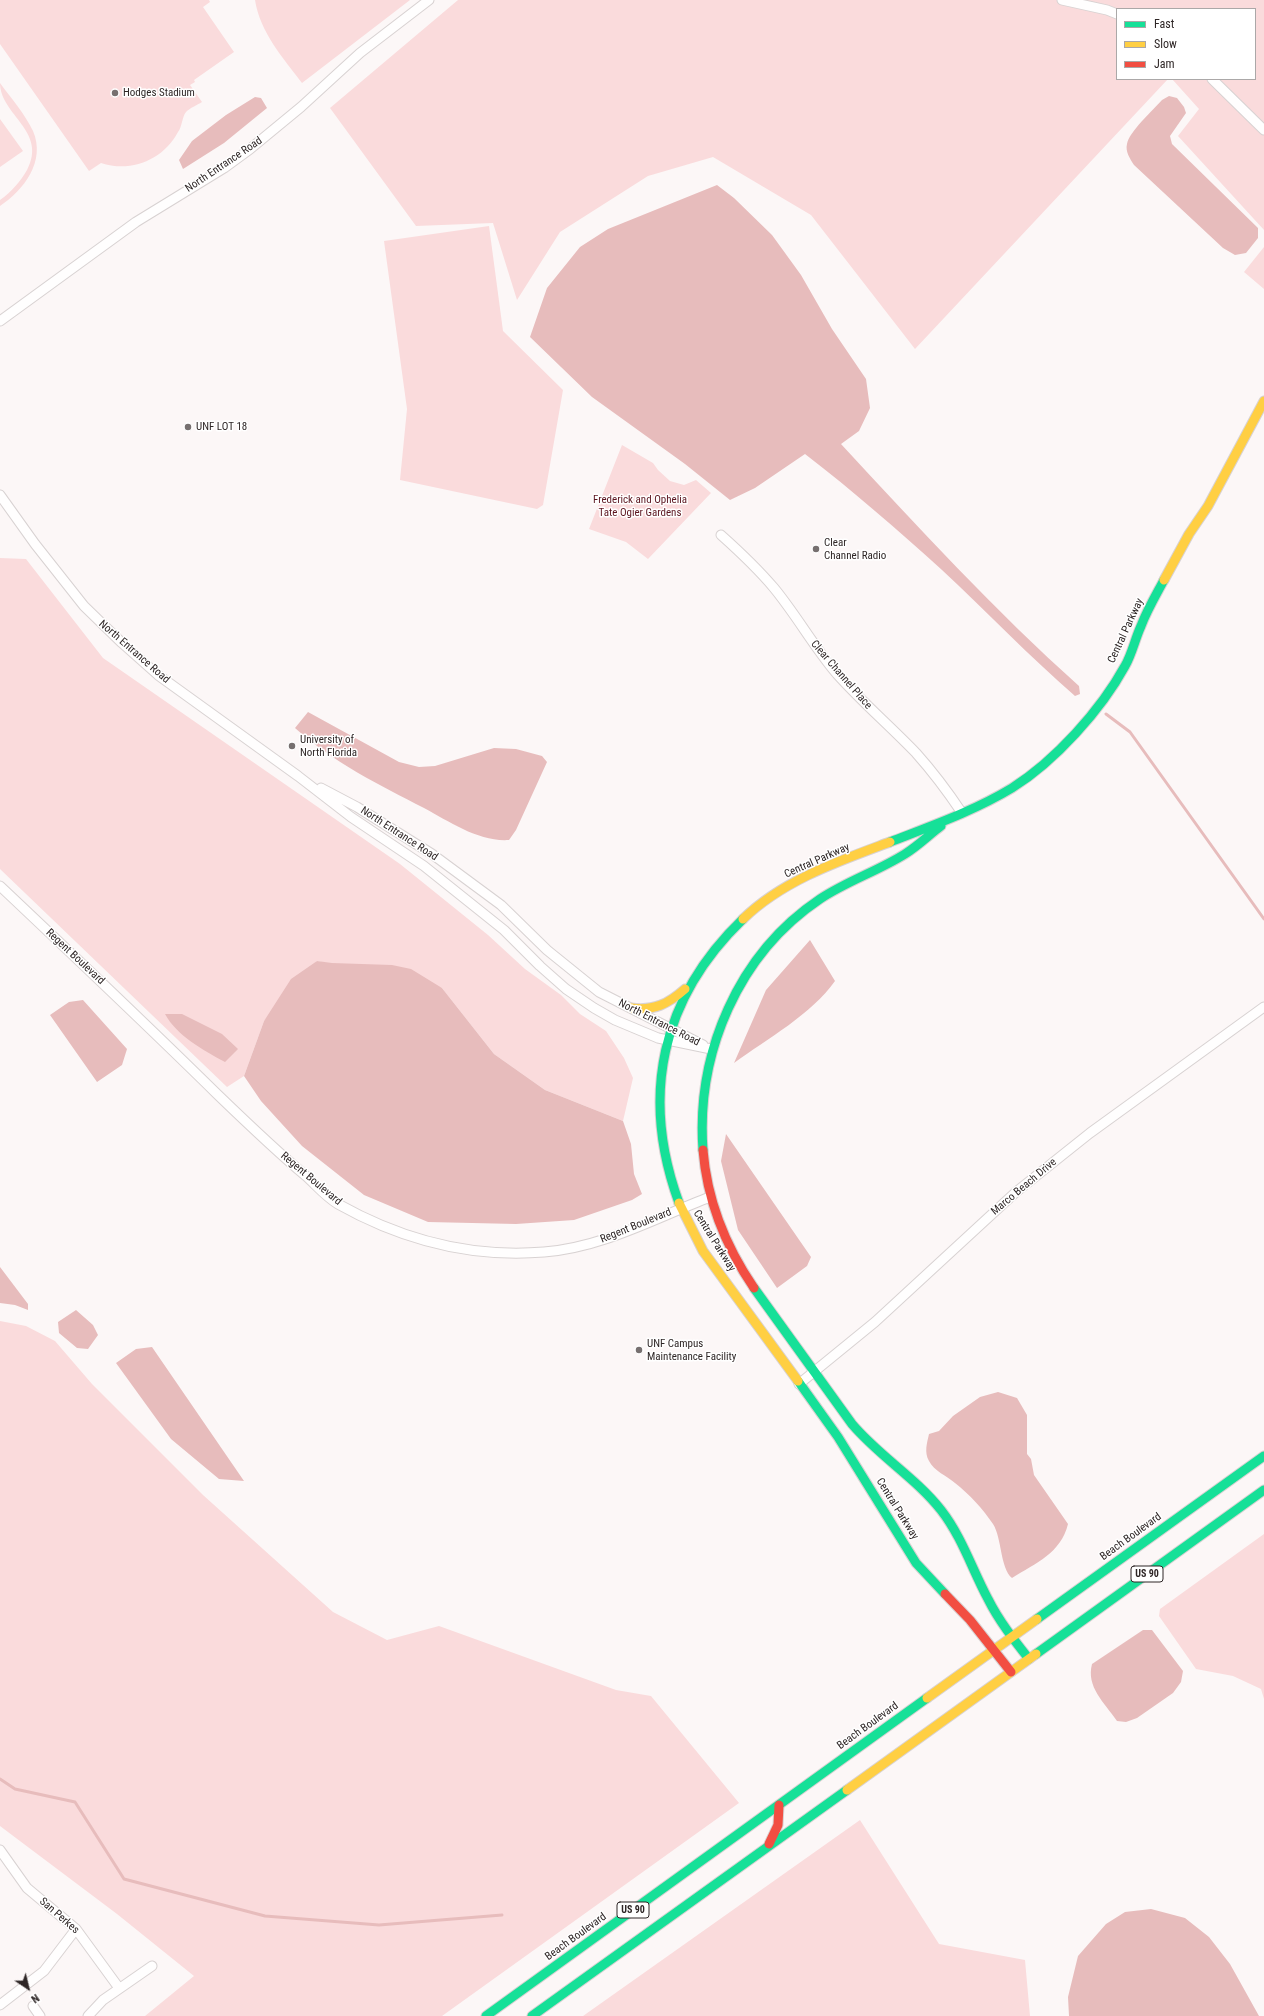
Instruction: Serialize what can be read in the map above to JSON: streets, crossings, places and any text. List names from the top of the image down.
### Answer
{
  "streets": {
    "main road": ["Central Parkway", "Beach Boulevard", "US 90"],
    "street": [
      "North Entrance Road",
      "Clear Channel Place",
      "Regent Boulevard",
      "Marco Beach Drive",
      "San Perkes"
    ]
  },
  "crossings": [
    ["North Entrance Road", "Central Parkway"],
    ["Central Parkway", "Clear Channel Place"],
    ["Central Parkway", "Regent Boulevard"],
    ["Central Parkway", "Marco Beach Drive"],
    ["Central Parkway", "Beach Boulevard"],
    ["Central Parkway", "US 90"]
  ],
  "parks": ["Frederick and Ophelia Tate Ogier Gardens"],
  "places": [
    "Hodges Stadium",
    "UNF LOT 18",
    "Clear Channel Radio",
    "University of North Florida",
    "UNF Campus Maintenance Facility"
  ],
  "legend": ["Fast", "Slow", "Jam"],
  "north": "bottom right"
}
